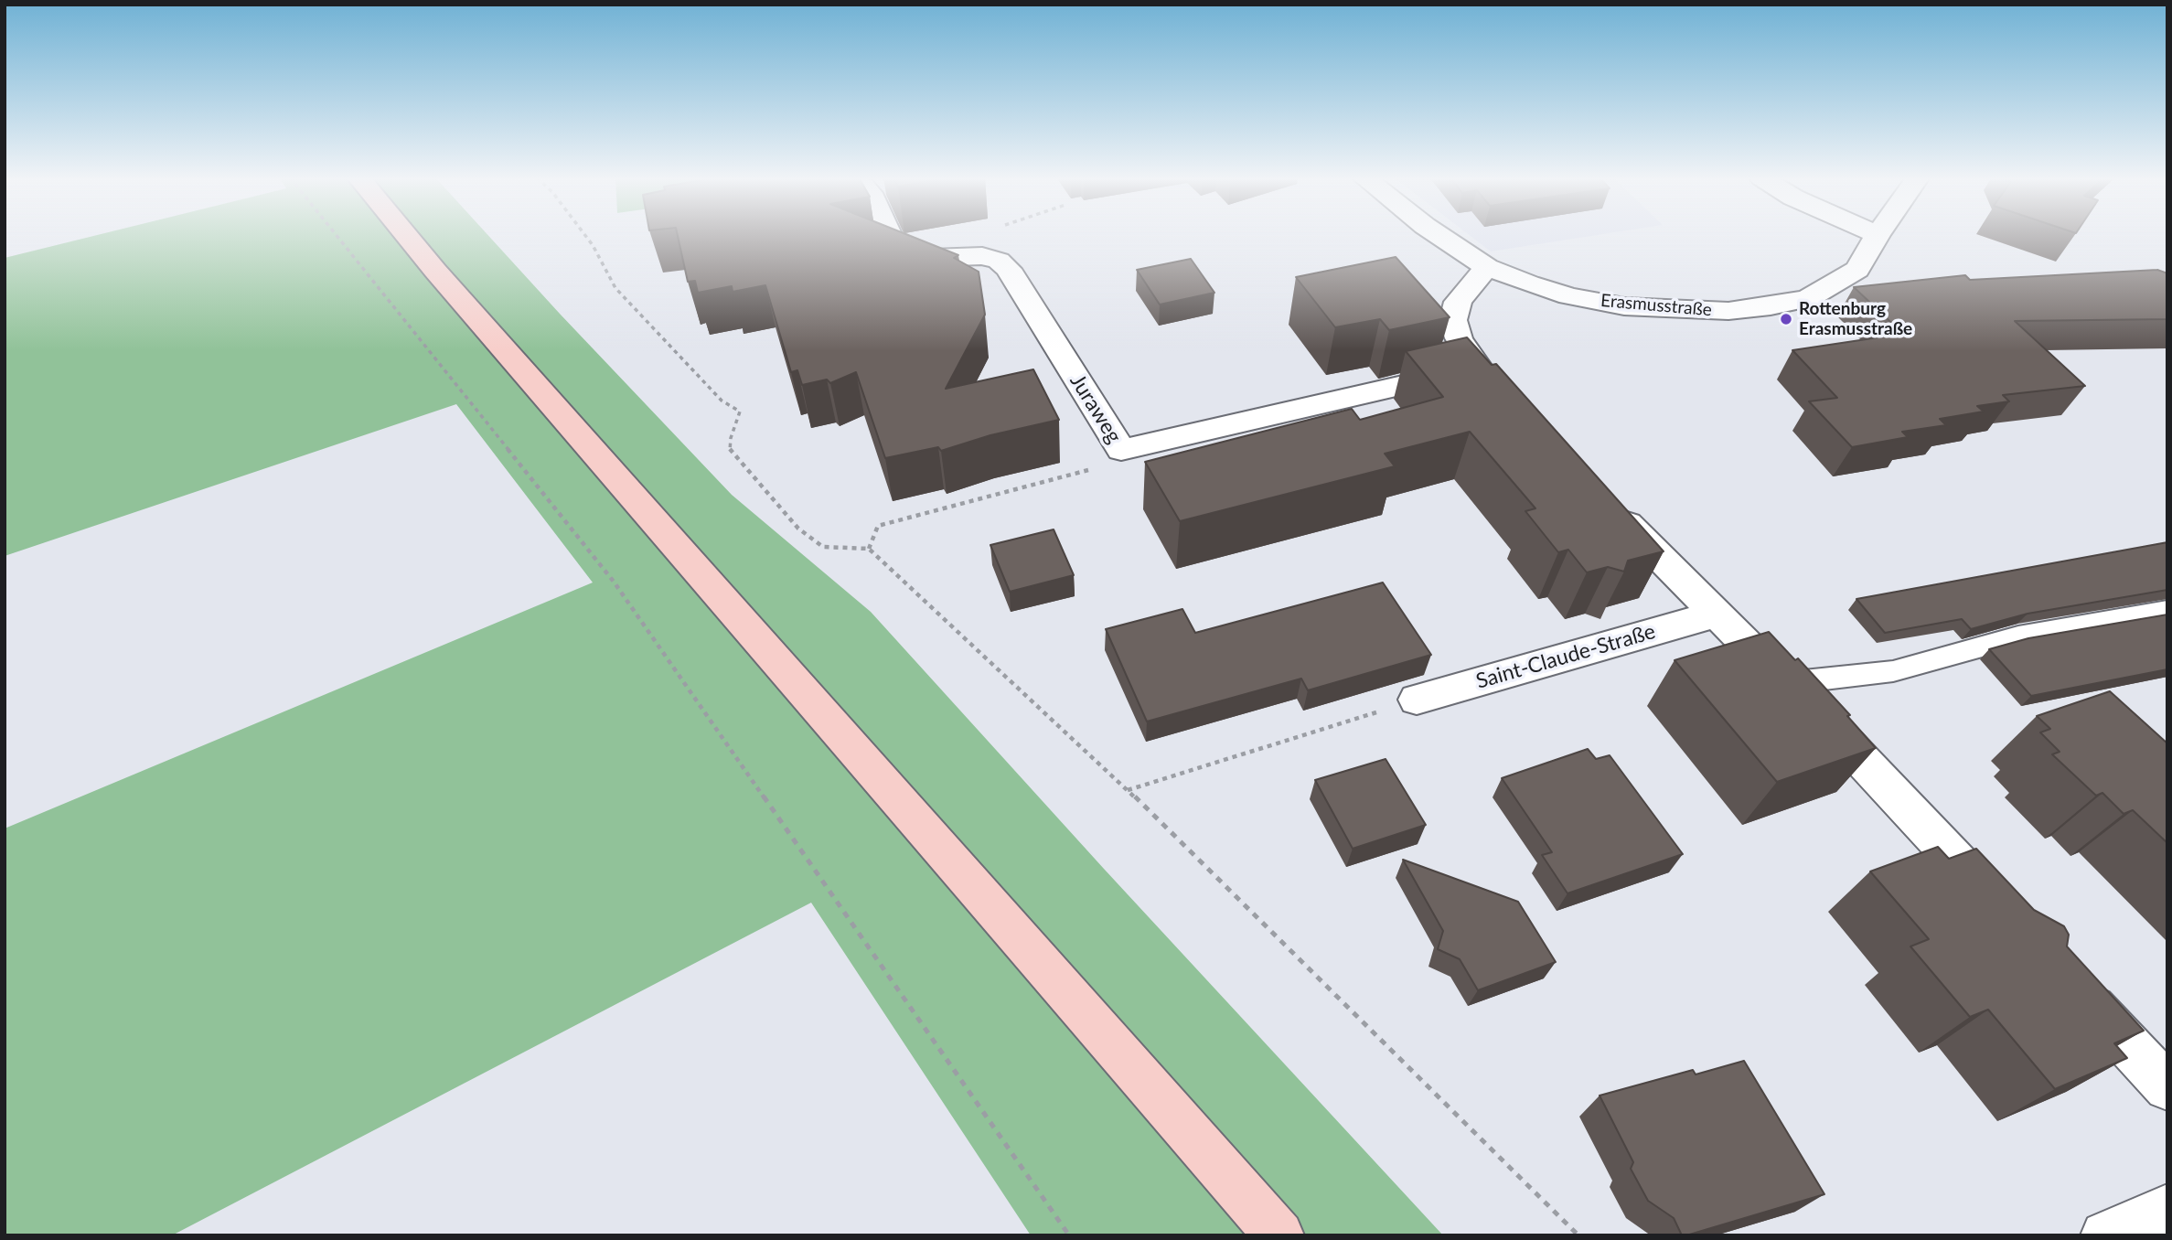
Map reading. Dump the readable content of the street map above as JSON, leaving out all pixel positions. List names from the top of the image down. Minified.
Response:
{"streets":{"street":["Erasmusstraße","Juraweg","Saint-Claude-Straße"]},"places":["Rottenburg Erasmusstraße"]}
